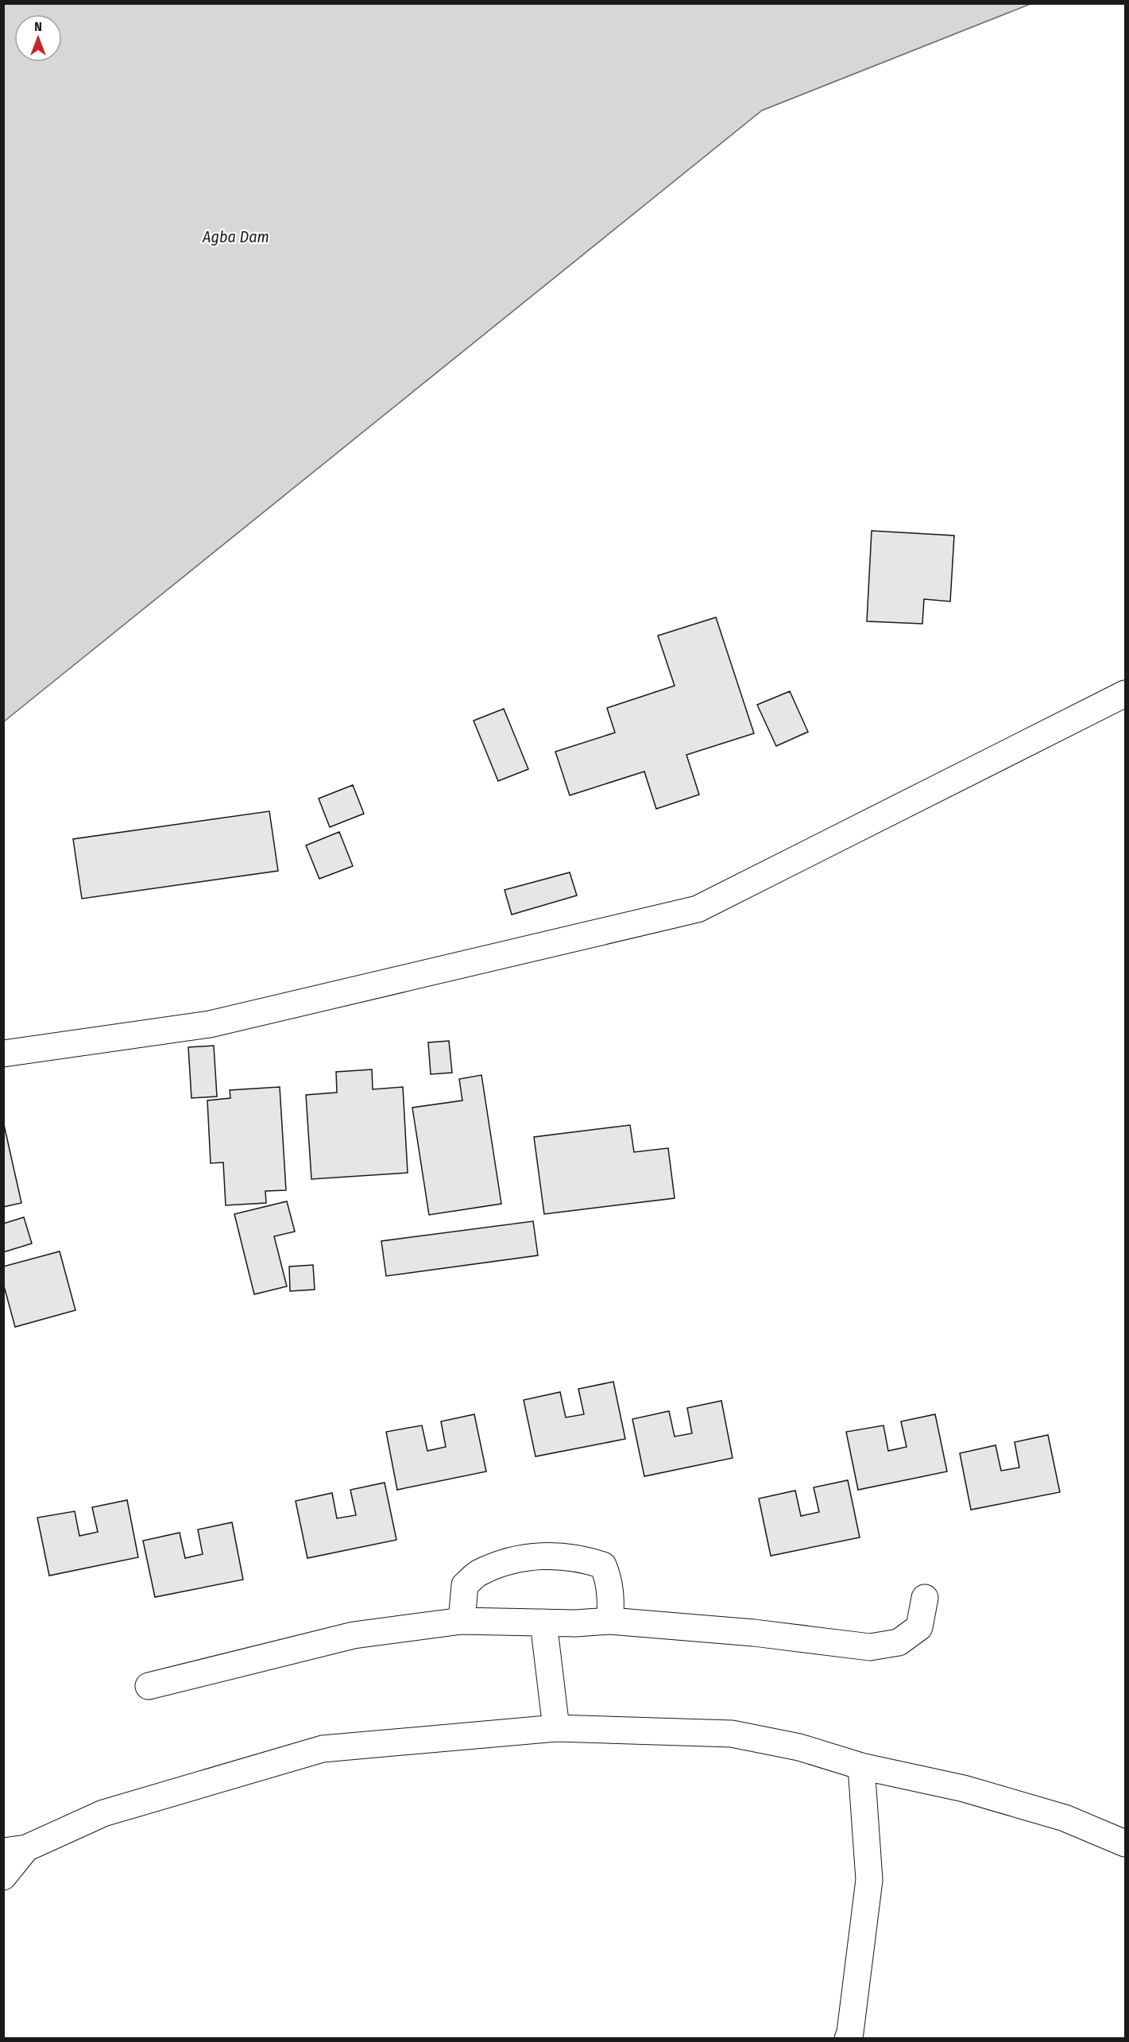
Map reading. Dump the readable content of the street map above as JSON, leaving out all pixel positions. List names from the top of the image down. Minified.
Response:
{"water":["Agba Dam"],"north":"top"}
